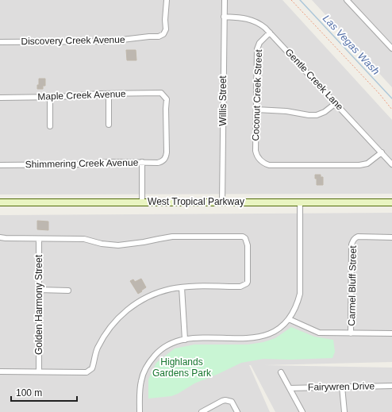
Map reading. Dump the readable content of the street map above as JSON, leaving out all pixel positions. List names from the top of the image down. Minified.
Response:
{"streets":{"main road":["West Tropical Parkway"],"street":["Discovery Creek Avenue","Gentle Creek Lane","Maple Creek Avenue","Coconut Creek Street","Willis Street","Shimmering Creek Avenue","Carmel Bluff Street","Golden Harmony Street","Fairywren Drive"]},"crossings":[["Gentle Creek Lane","Coconut Creek Street"],["Gentle Creek Lane","Willis Street"],["Maple Creek Avenue","Shimmering Creek Avenue"],["Willis Street","West Tropical Parkway"]],"water":["Las Vegas Wash"],"parks":["Highlands Gardens Park"],"scale_bar":"100 m"}
